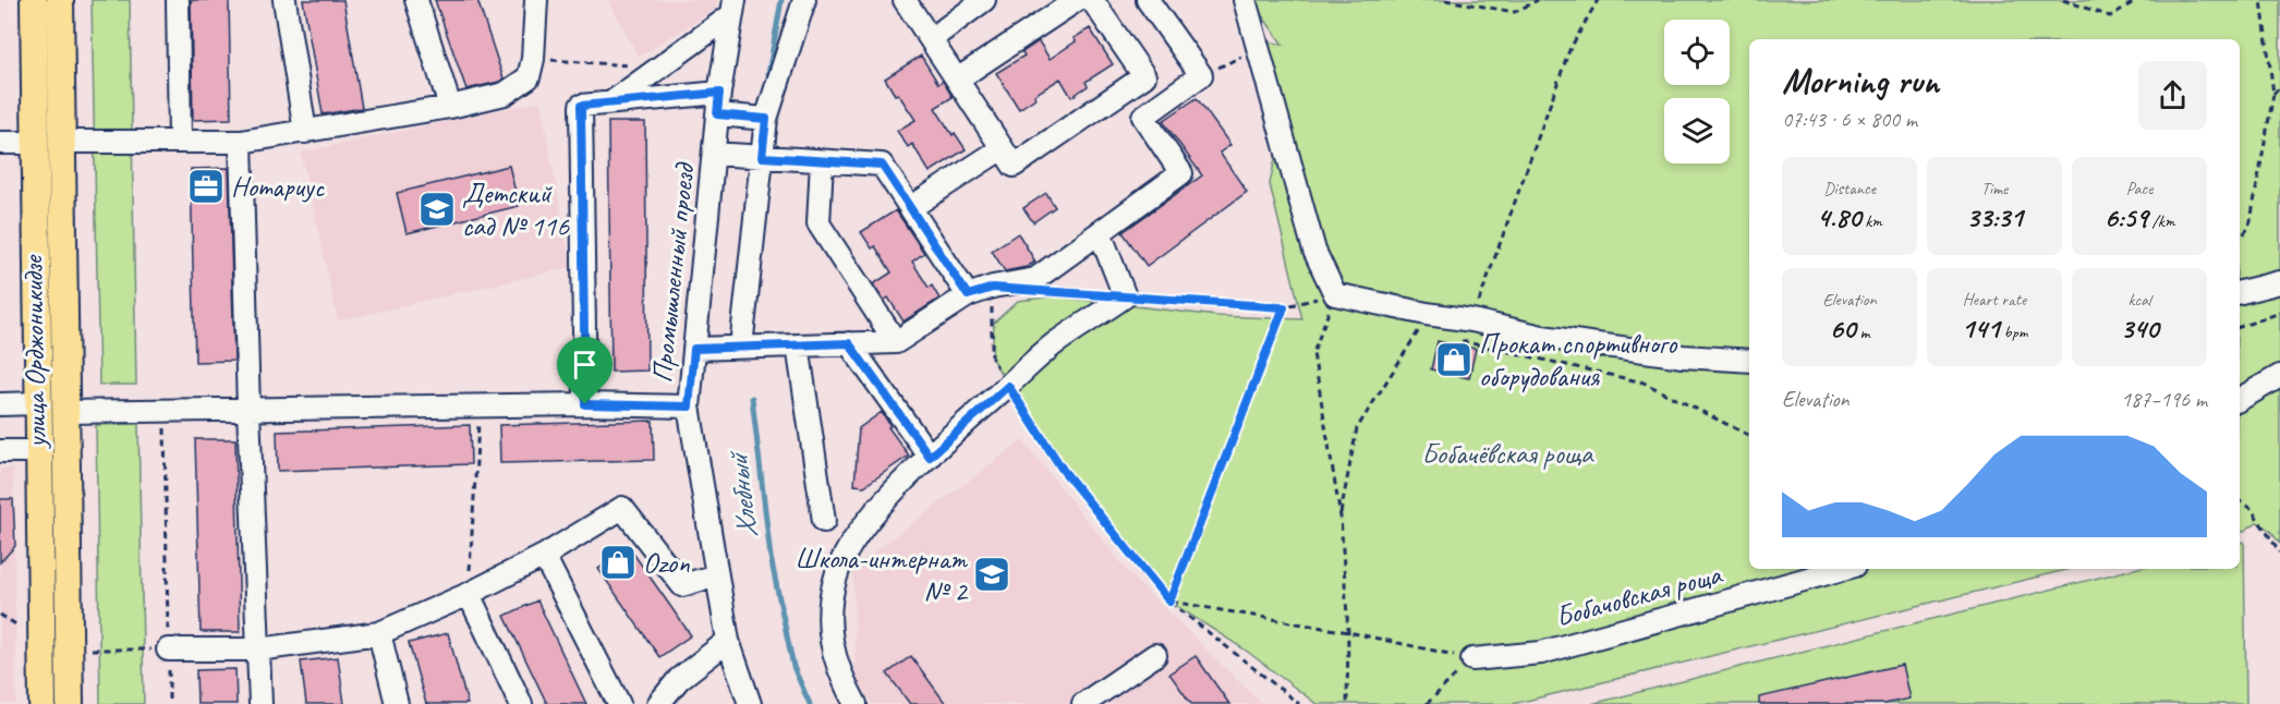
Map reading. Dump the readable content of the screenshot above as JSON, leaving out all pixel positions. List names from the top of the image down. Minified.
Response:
{"streets":{"main road":["улица Орджоникидзе"],"street":["Промышленный проезд","Бобачовская роща"]},"water":["Хлебный"],"parks":["Бобачёвская роща"],"places":{"office":["Нотариус"],"school or university":["Детский сад № 116","Школа-интернат № 2"],"shop":["Прокат спортивного оборудования","Ozon"]},"page":{"heading":["Morning run","07:43 · 6 × 800 m"],"stats":[["Distance","4.80 km"],["Time","33:31"],["Pace","6:59 /km"],["Elevation","60 m"],["Heart rate","141 bpm"],["kcal","340"]],"chart":["Elevation","187–196 m"]}}
